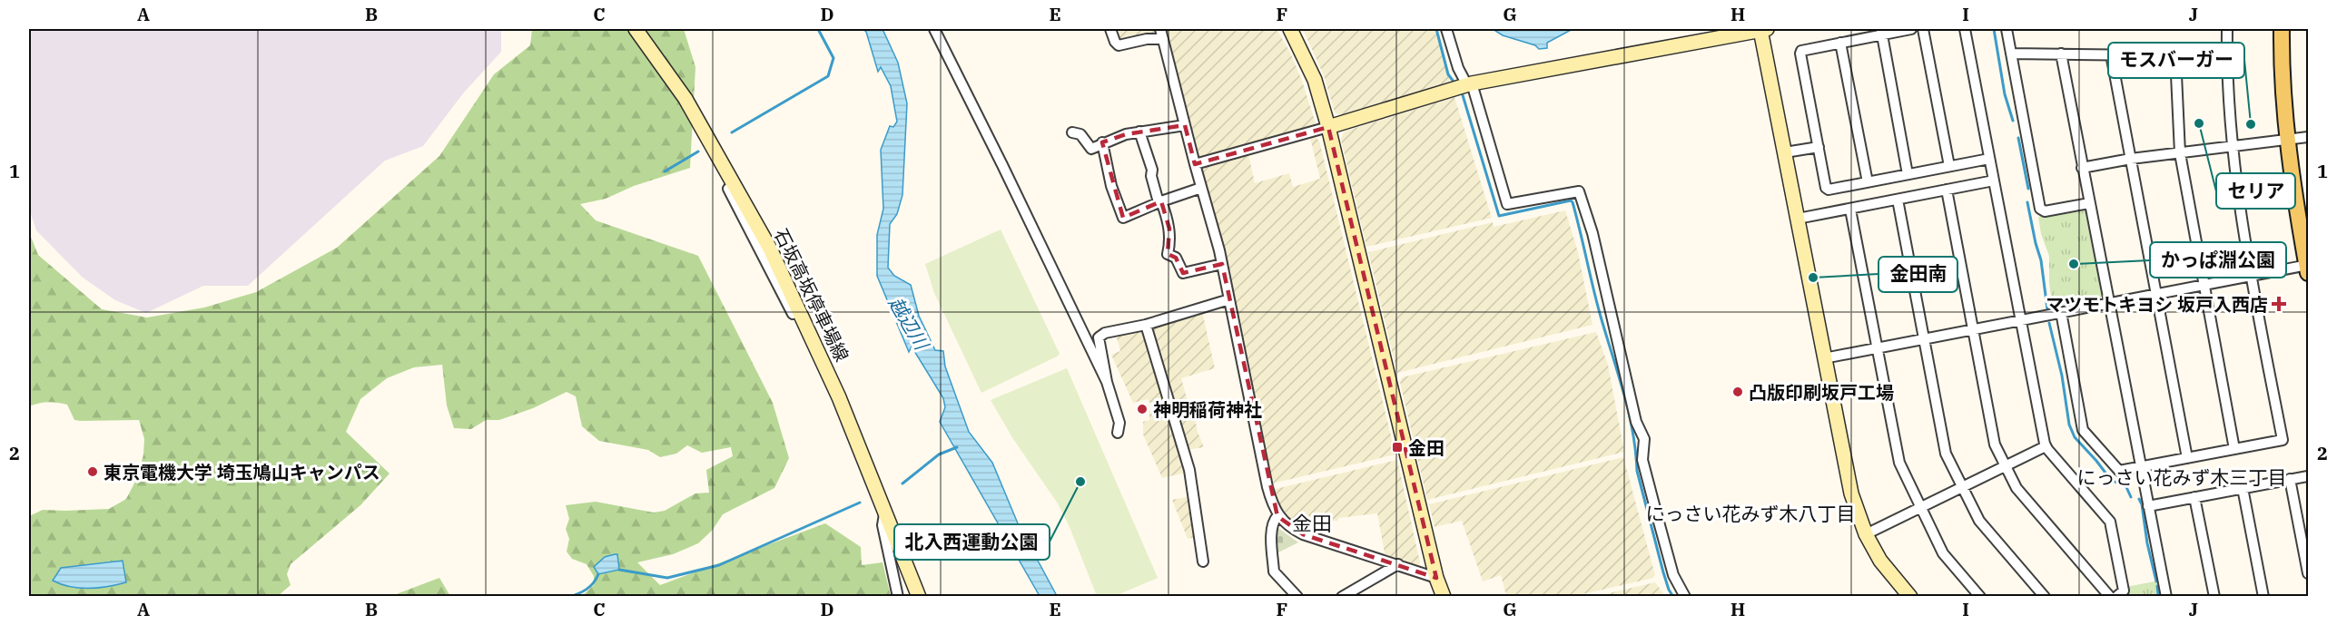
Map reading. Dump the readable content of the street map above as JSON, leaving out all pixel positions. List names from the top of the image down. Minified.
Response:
{"streets":{"street":["石坂高坂停車場線"]},"districts":["にっさい花みず木三丁目","にっさい花みず木八丁目","金田"],"water":["越辺川"],"places":{"other":["セリア","モスバーガー","かっぱ淵公園","金田南","凸版印刷坂戸工場","神明稲荷神社","東京電機大学 埼玉鳩山キャンパス","北入西運動公園"],"health":["マツモトキヨシ 坂戸入西店"],"transit":["金田"]},"grid":{"columns":["A","B","C","D","E","F","G","H","I","J"],"rows":["1","2"]}}
